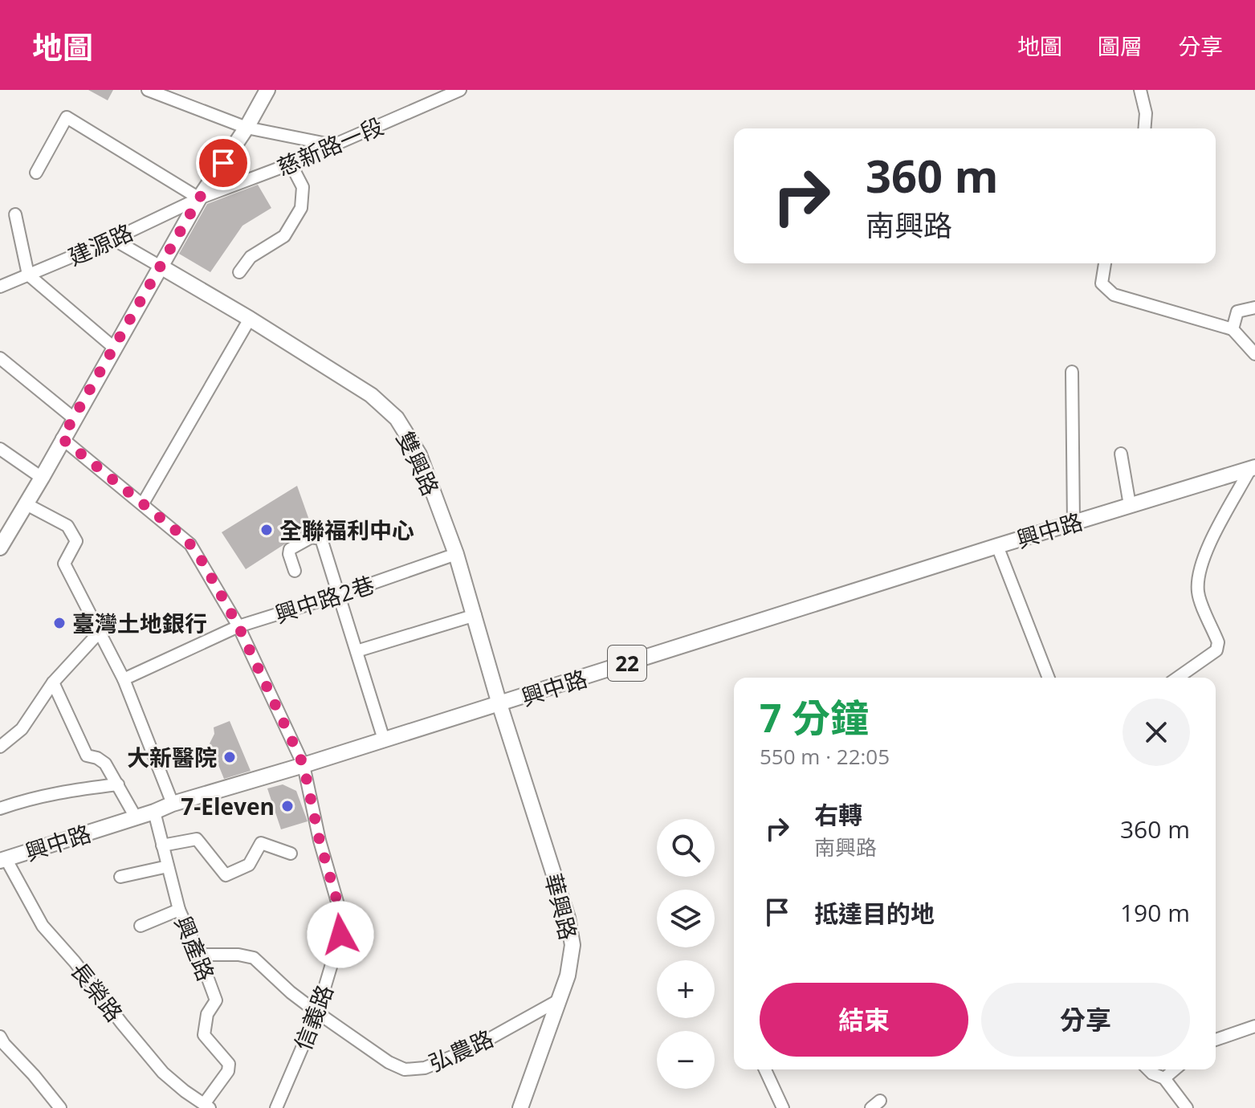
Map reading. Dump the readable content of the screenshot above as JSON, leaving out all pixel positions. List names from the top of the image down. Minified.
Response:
{"streets":{"main road":["雙興路","興中路","22","華興路"],"street":["慈新路一段","建源路","興中路2巷","興產路","長榮路","信義路","弘農路"]},"crossings":[["慈新路一段","建源路"],["雙興路","興中路"],["雙興路","興中路2巷"],["雙興路","華興路"],["興中路","華興路"],["興中路","興產路"],["興中路","長榮路"],["興中路","信義路"],["興中路2巷","信義路"],["華興路","弘農路"],["興產路","長榮路"],["興產路","弘農路"],["信義路","弘農路"]],"places":["全聯福利中心","臺灣土地銀行","大新醫院","7-Eleven"],"page":{"header":"地圖","nav":["地圖","圖層","分享"],"turn":["360 m","南興路"],"heading":["7 分鐘","550 m · 22:05"],"list":[{"name":"右轉","note":"南興路","value":"360 m"},{"name":"抵達目的地","value":"190 m"}],"map_buttons":["+","−"],"buttons":["結束","分享"]}}
